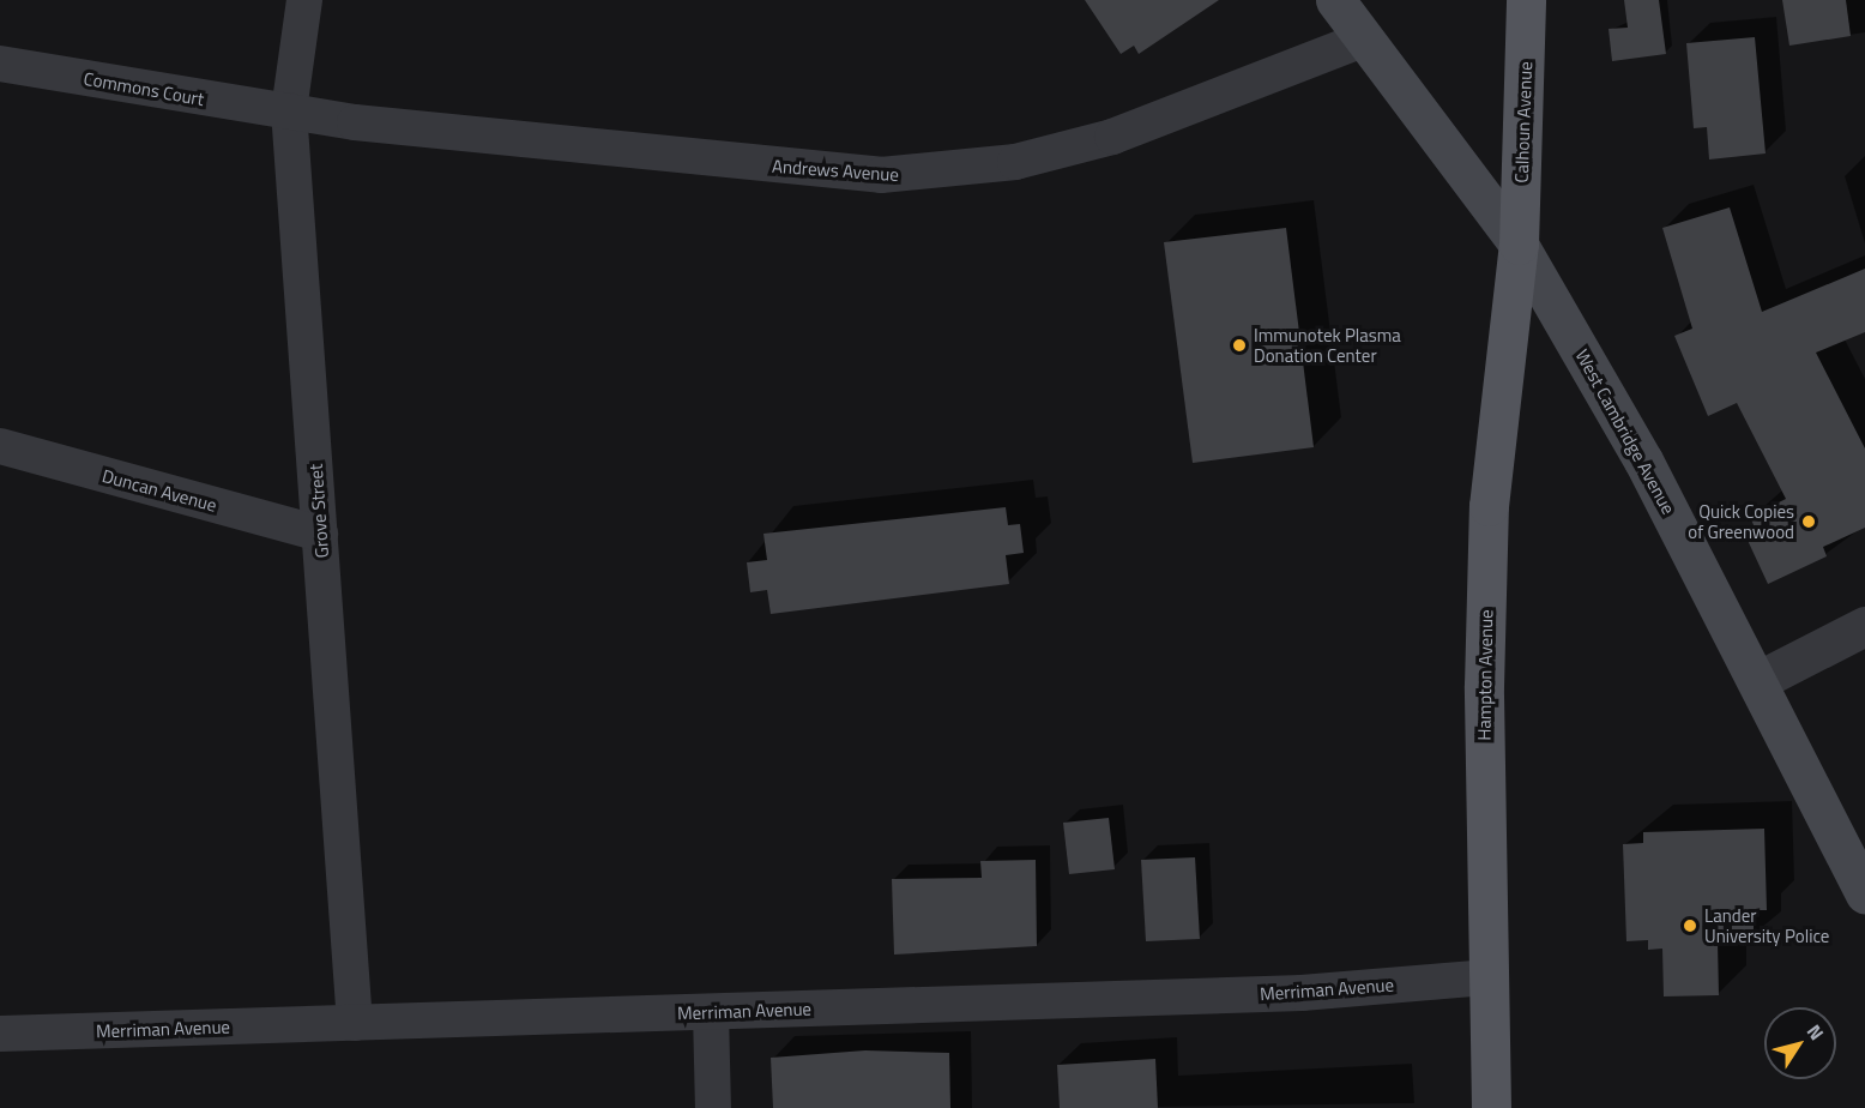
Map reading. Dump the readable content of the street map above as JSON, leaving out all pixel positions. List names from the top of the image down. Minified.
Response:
{"streets":{"main road":["Calhoun Avenue","West Cambridge Avenue","Hampton Avenue"],"street":["Commons Court","Andrews Avenue","Duncan Avenue","Grove Street","Merriman Avenue"]},"crossings":[["Commons Court","Andrews Avenue"],["Commons Court","Grove Street"],["Calhoun Avenue","West Cambridge Avenue"],["Calhoun Avenue","Hampton Avenue"],["Andrews Avenue","West Cambridge Avenue"],["Andrews Avenue","Grove Street"],["West Cambridge Avenue","Hampton Avenue"],["Duncan Avenue","Grove Street"],["Grove Street","Merriman Avenue"],["Hampton Avenue","Merriman Avenue"]],"places":["Immunotek Plasma Donation Center","Quick Copies of Greenwood","Lander University Police"],"north":"top right"}
